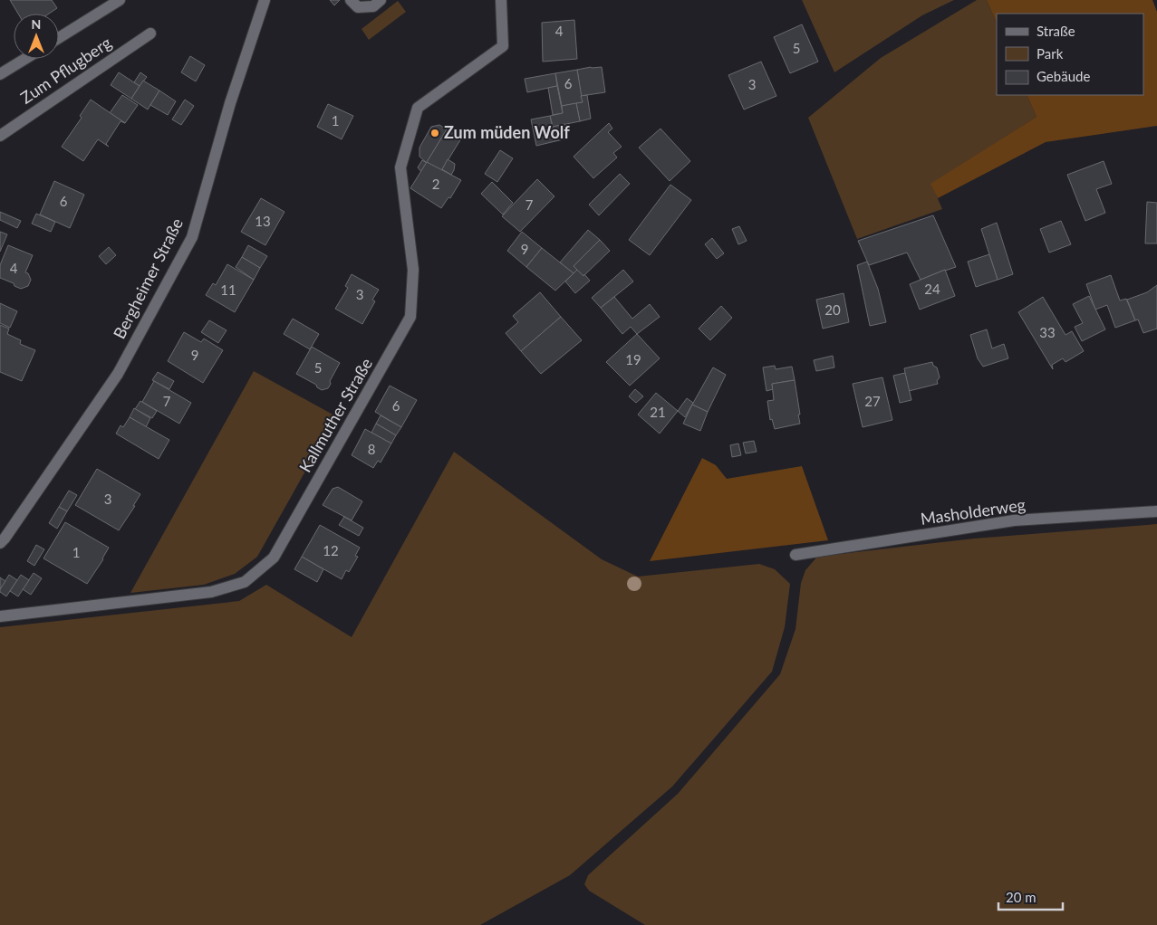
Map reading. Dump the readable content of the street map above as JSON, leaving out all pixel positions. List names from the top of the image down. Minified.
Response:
{"streets":{"street":["Zum Pflugberg","Bergheimer Straße","Kallmuther Straße","Masholderweg"]},"places":["Zum müden Wolf"],"house_numbers":["4","5","6","3","1","2","6","7","13","9","4","24","11","3","20","33","9","19","5","7","27","6","21","8","3","12","1"],"legend":["Straße","Park","Gebäude"],"scale_bar":"20 m","north":"top"}
